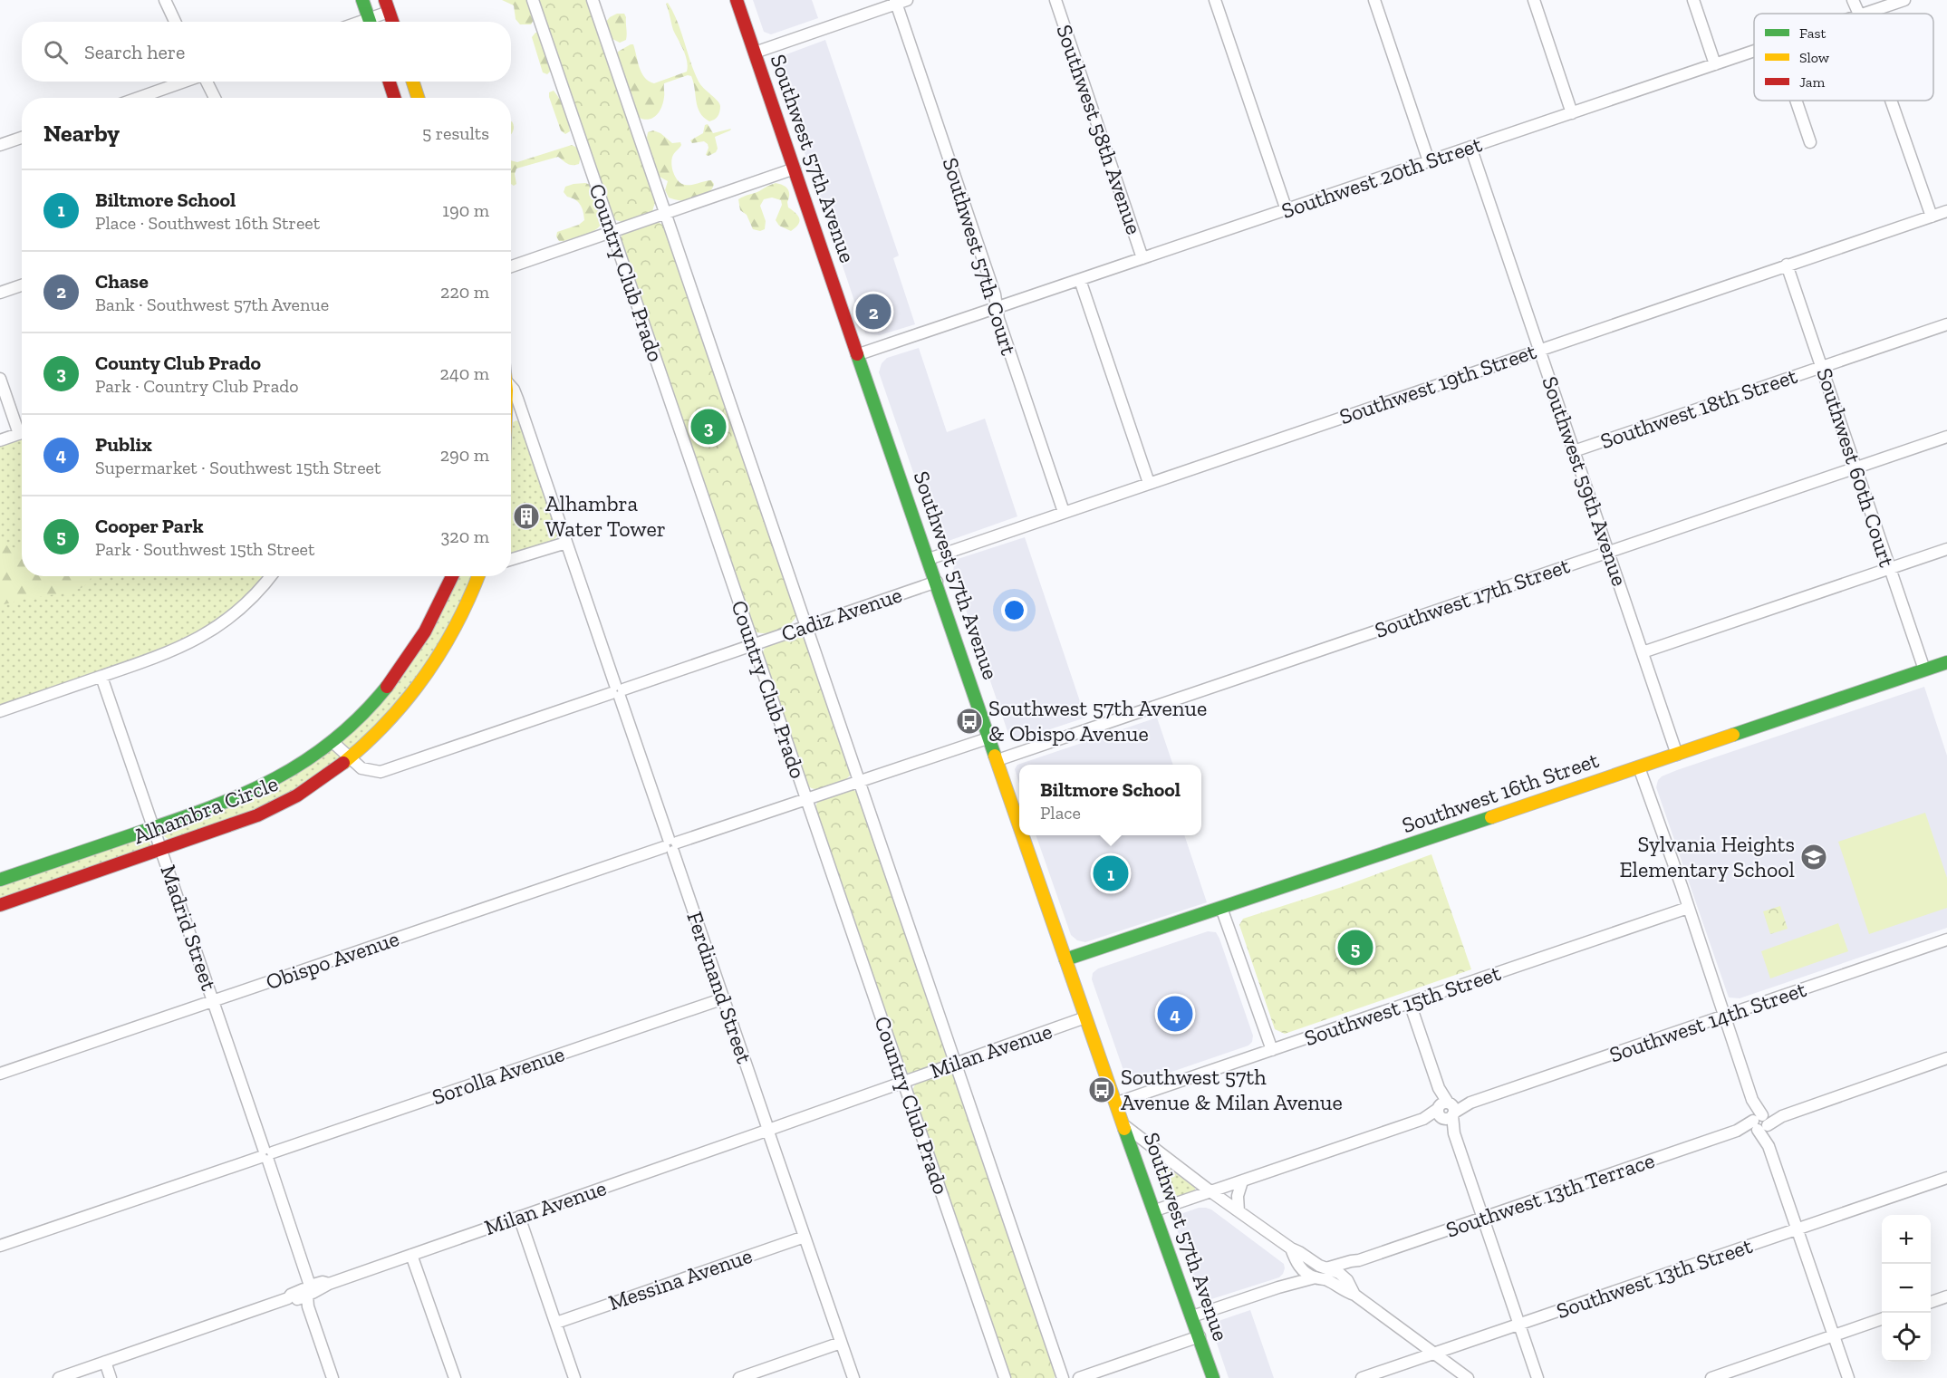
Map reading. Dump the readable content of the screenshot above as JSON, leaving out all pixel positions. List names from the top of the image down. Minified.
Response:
{"streets":{"street":["Southwest 58th Avenue","Southwest 57th Avenue","Southwest 20th Street","Southwest 57th Court","Country Club Prado","Southwest 19th Street","Southwest 18th Street","Southwest 60th Court","Southwest 59th Avenue","Southwest 17th Street","Cadiz Avenue","Southwest 16th Street","Alhambra Circle","Madrid Street","Obispo Avenue","Ferdinand Street","Southwest 15th Street","Southwest 14th Street","Milan Avenue","Sorolla Avenue","Southwest 13th Terrace","Southwest 13th Street","Messina Avenue"]},"crossings":[["Southwest 58th Avenue","Southwest 20th Street"],["Southwest 57th Avenue","Southwest 20th Street"],["Southwest 57th Avenue","Southwest 19th Street"],["Southwest 57th Avenue","Southwest 17th Street"],["Southwest 57th Avenue","Cadiz Avenue"],["Southwest 57th Avenue","Southwest 16th Street"],["Southwest 57th Avenue","Obispo Avenue"],["Southwest 57th Avenue","Southwest 15th Street"],["Southwest 57th Avenue","Southwest 14th Street"],["Southwest 57th Avenue","Milan Avenue"],["Southwest 20th Street","Southwest 57th Court"],["Southwest 20th Street","Southwest 59th Avenue"],["Southwest 57th Court","Southwest 19th Street"],["Country Club Prado","Cadiz Avenue"],["Country Club Prado","Obispo Avenue"],["Country Club Prado","Milan Avenue"],["Southwest 19th Street","Southwest 60th Court"],["Southwest 19th Street","Southwest 59th Avenue"],["Southwest 18th Street","Southwest 60th Court"],["Southwest 18th Street","Southwest 59th Avenue"],["Southwest 60th Court","Southwest 17th Street"],["Southwest 60th Court","Southwest 16th Street"],["Southwest 59th Avenue","Southwest 17th Street"],["Southwest 59th Avenue","Southwest 16th Street"],["Cadiz Avenue","Alhambra Circle"],["Cadiz Avenue","Ferdinand Street"],["Alhambra Circle","Madrid Street"],["Madrid Street","Obispo Avenue"],["Madrid Street","Milan Avenue"],["Madrid Street","Sorolla Avenue"],["Obispo Avenue","Ferdinand Street"],["Ferdinand Street","Milan Avenue"],["Ferdinand Street","Sorolla Avenue"],["Ferdinand Street","Messina Avenue"]],"places":{"building":["Alhambra Water Tower"],"bus stop":["Southwest 57th Avenue & Obispo Avenue","Southwest 57th Avenue & Milan Avenue"],"school or university":["Sylvania Heights Elementary School"]},"legend":["Fast","Slow","Jam"],"page":{"search":"Search here","heading":["Nearby","5 results"],"list":[{"mark":"1","name":"Biltmore School","note":"Place · Southwest 16th Street","value":"190 m"},{"mark":"2","name":"Chase","note":"Bank · Southwest 57th Avenue","value":"220 m"},{"mark":"3","name":"County Club Prado","note":"Park · Country Club Prado","value":"240 m"},{"mark":"4","name":"Publix","note":"Supermarket · Southwest 15th Street","value":"290 m"},{"mark":"5","name":"Cooper Park","note":"Park · Southwest 15th Street","value":"320 m"}],"pins":["2","3","1","5","4"],"popup":["Biltmore School","Place"],"map_buttons":["+","−"]}}
